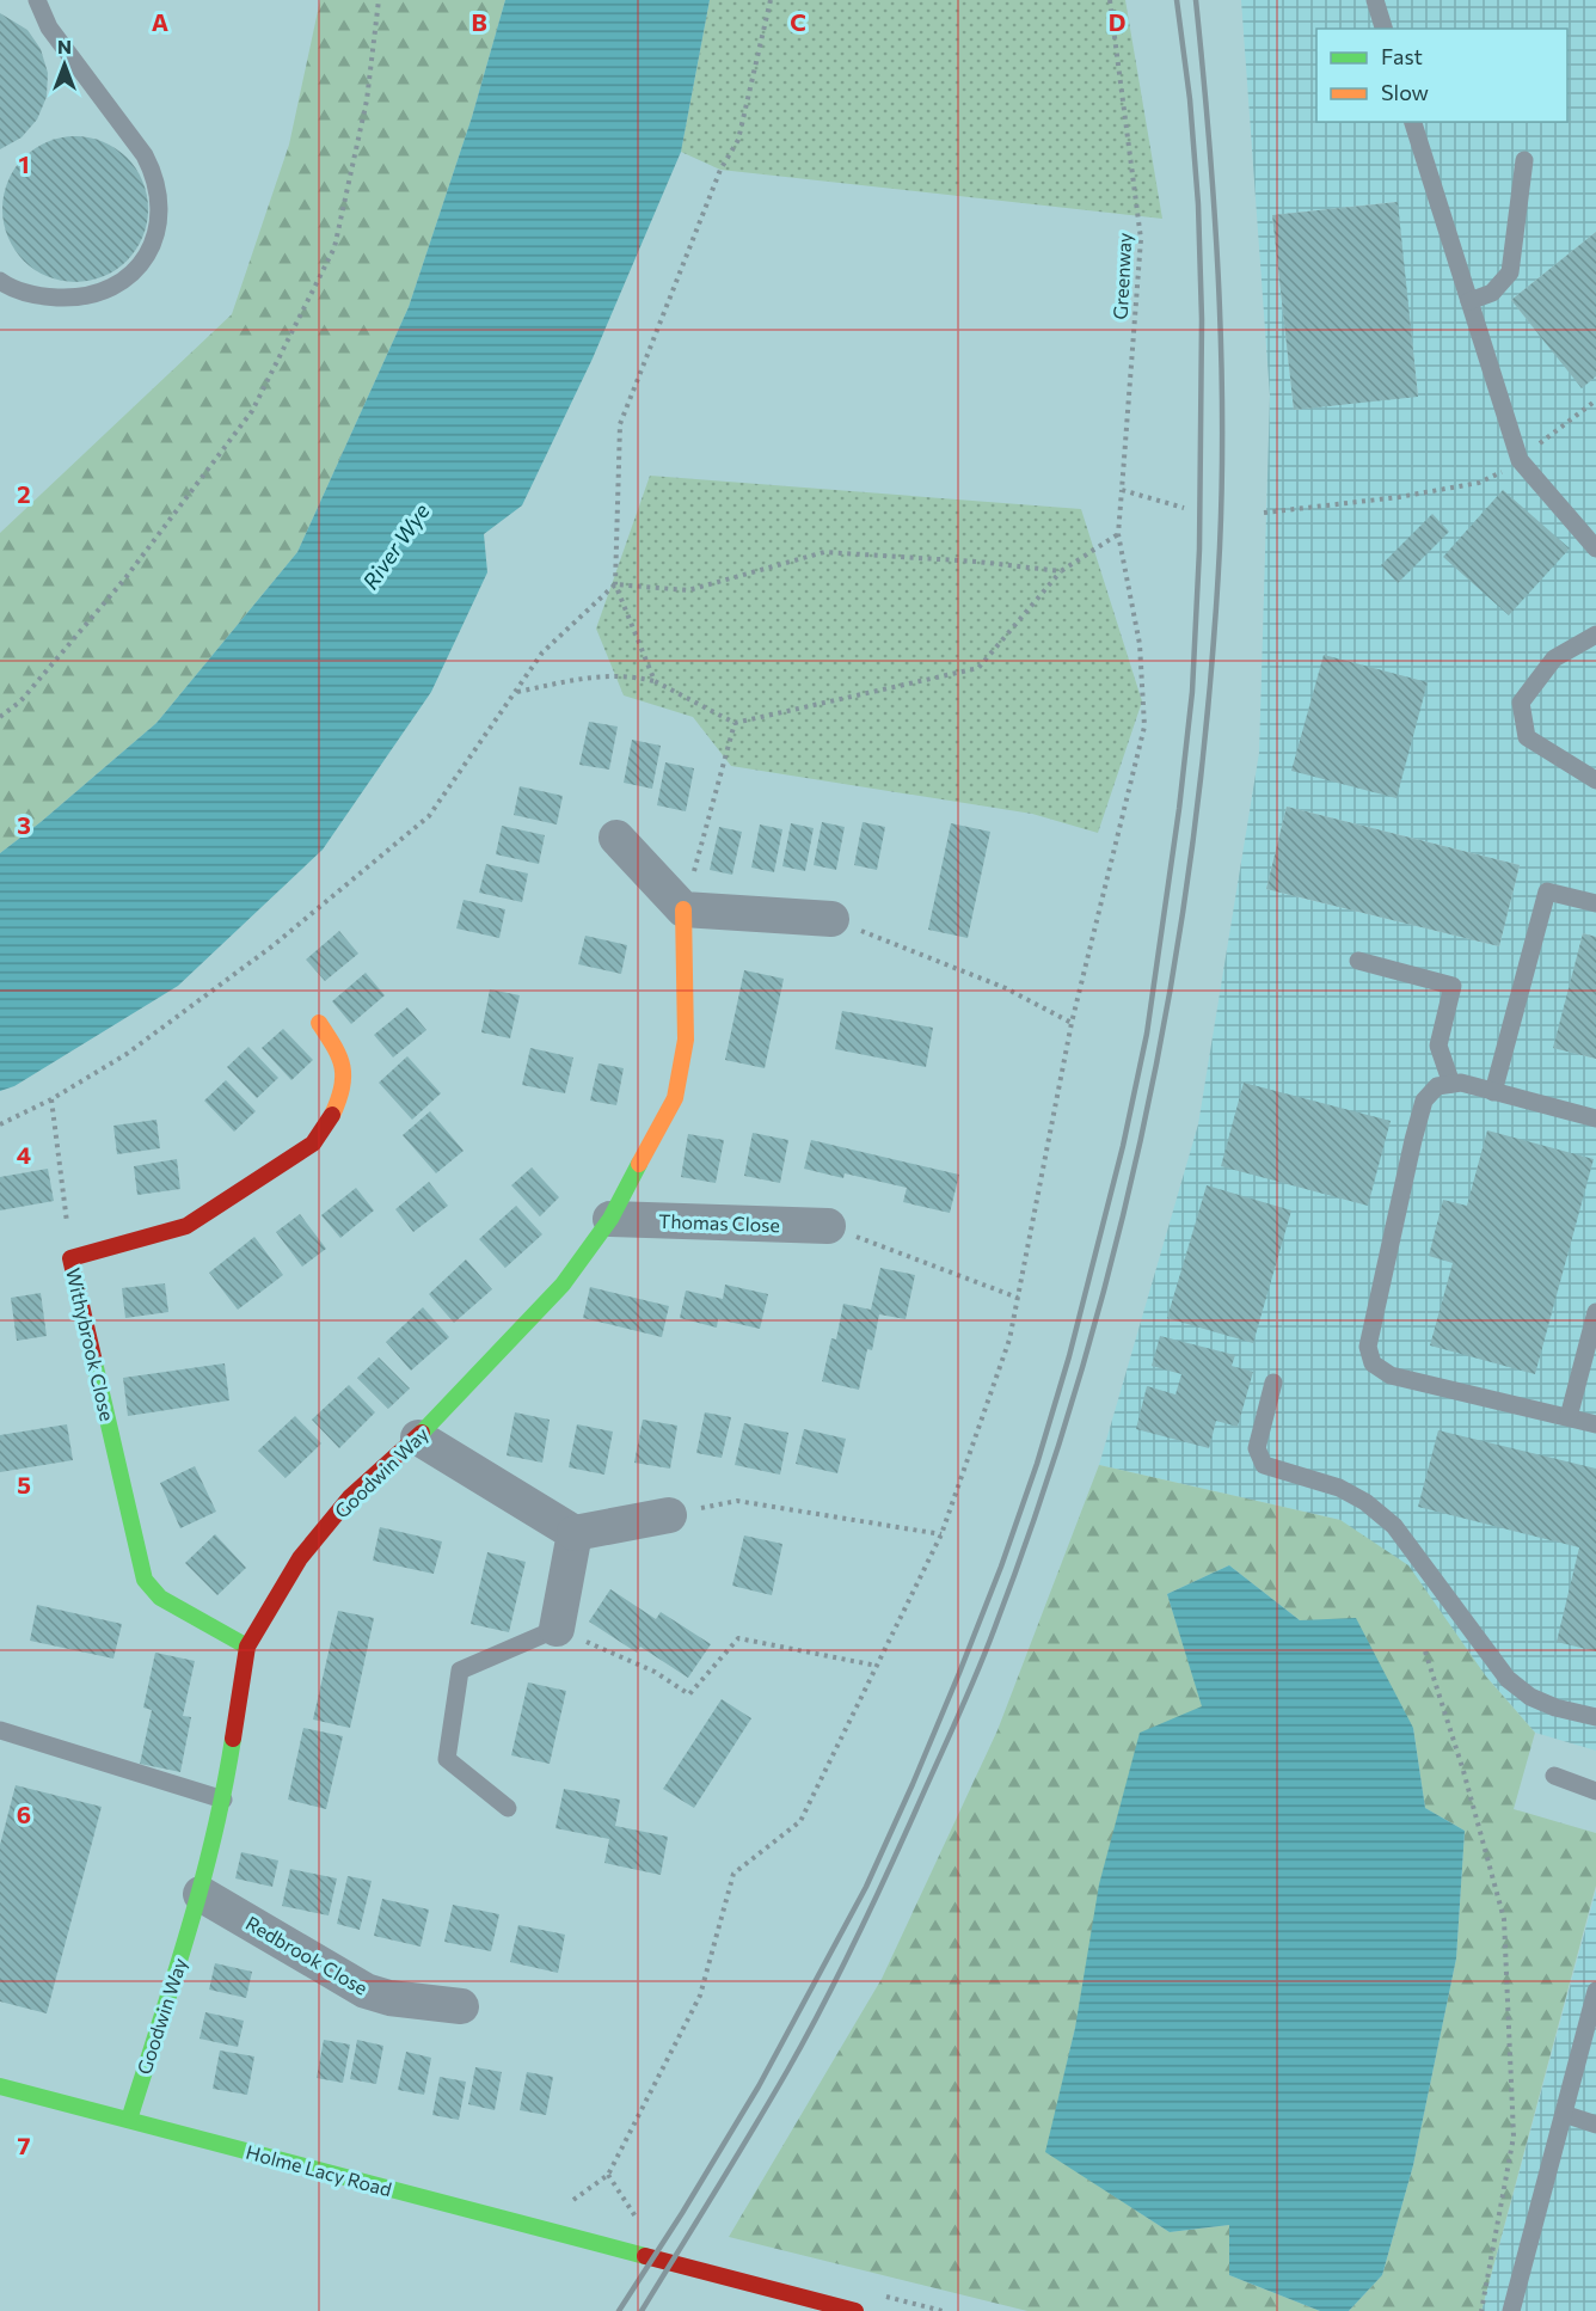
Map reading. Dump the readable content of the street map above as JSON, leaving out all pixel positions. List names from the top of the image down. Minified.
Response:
{"streets":{"street":["Thomas Close","Withybrook Close","Goodwin Way","Redbrook Close","Holme Lacy Road"],"path":["Greenway"]},"crossings":[["Thomas Close","Goodwin Way"],["Withybrook Close","Goodwin Way"],["Goodwin Way","Redbrook Close"],["Goodwin Way","Holme Lacy Road"]],"water":["River Wye"],"legend":["Fast","Slow"],"north":"top","grid":{"columns":["A","B","C","D"],"rows":["1","2","3","4","5","6","7"]}}
